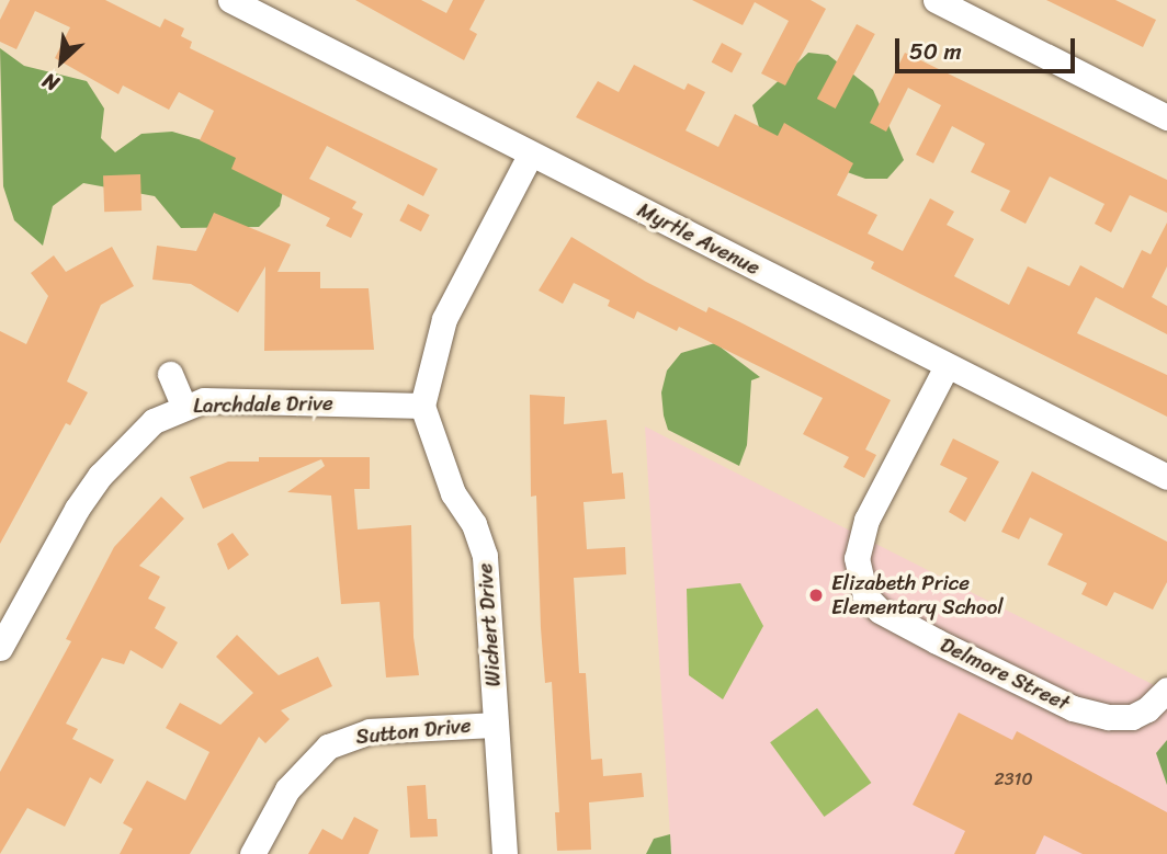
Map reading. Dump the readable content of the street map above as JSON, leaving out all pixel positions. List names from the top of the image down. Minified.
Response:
{"streets":{"street":["Myrtle Avenue","Larchdale Drive","Wichert Drive","Delmore Street","Sutton Drive"]},"crossings":[["Myrtle Avenue","Delmore Street"],["Larchdale Drive","Wichert Drive"],["Wichert Drive","Sutton Drive"]],"places":["Elizabeth Price Elementary School"],"house_numbers":["2310"],"scale_bar":"50 m","north":"bottom left"}
